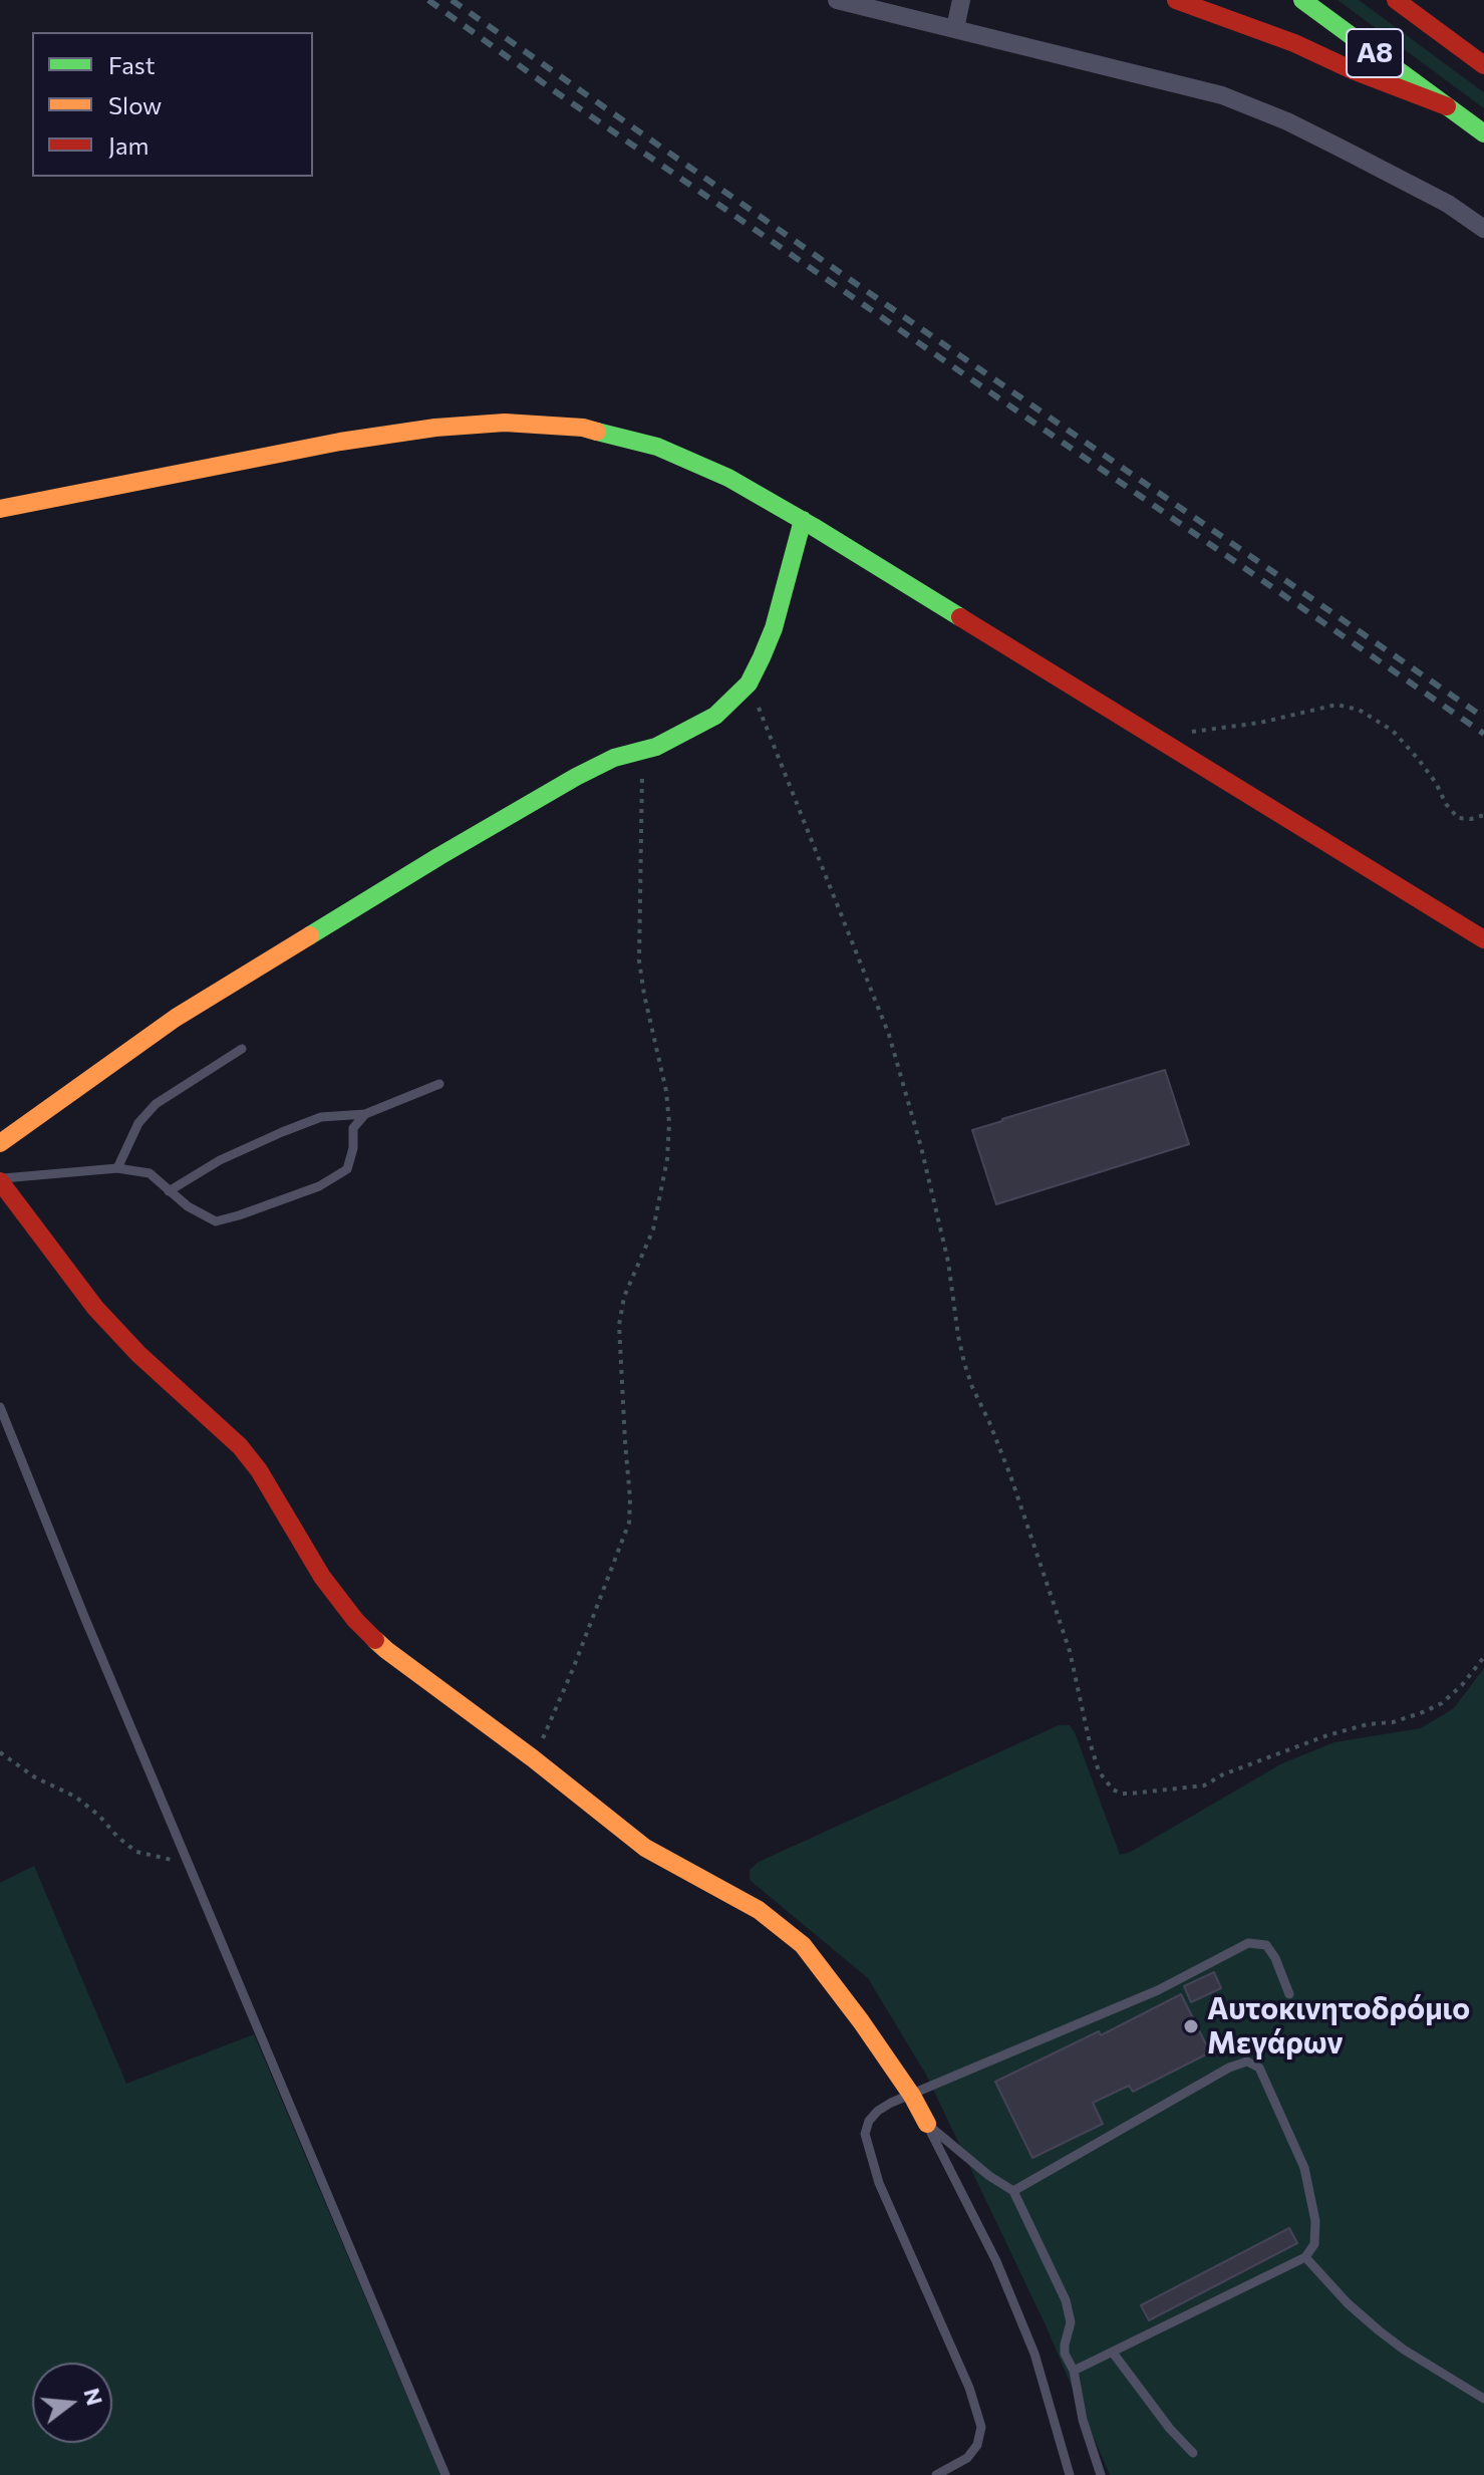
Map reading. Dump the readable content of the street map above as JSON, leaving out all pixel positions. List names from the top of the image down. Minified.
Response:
{"streets":{"main road":["Α8"]},"places":["Αυτοκινητοδρόμιο Μεγάρων"],"legend":["Fast","Slow","Jam"],"north":"right"}
